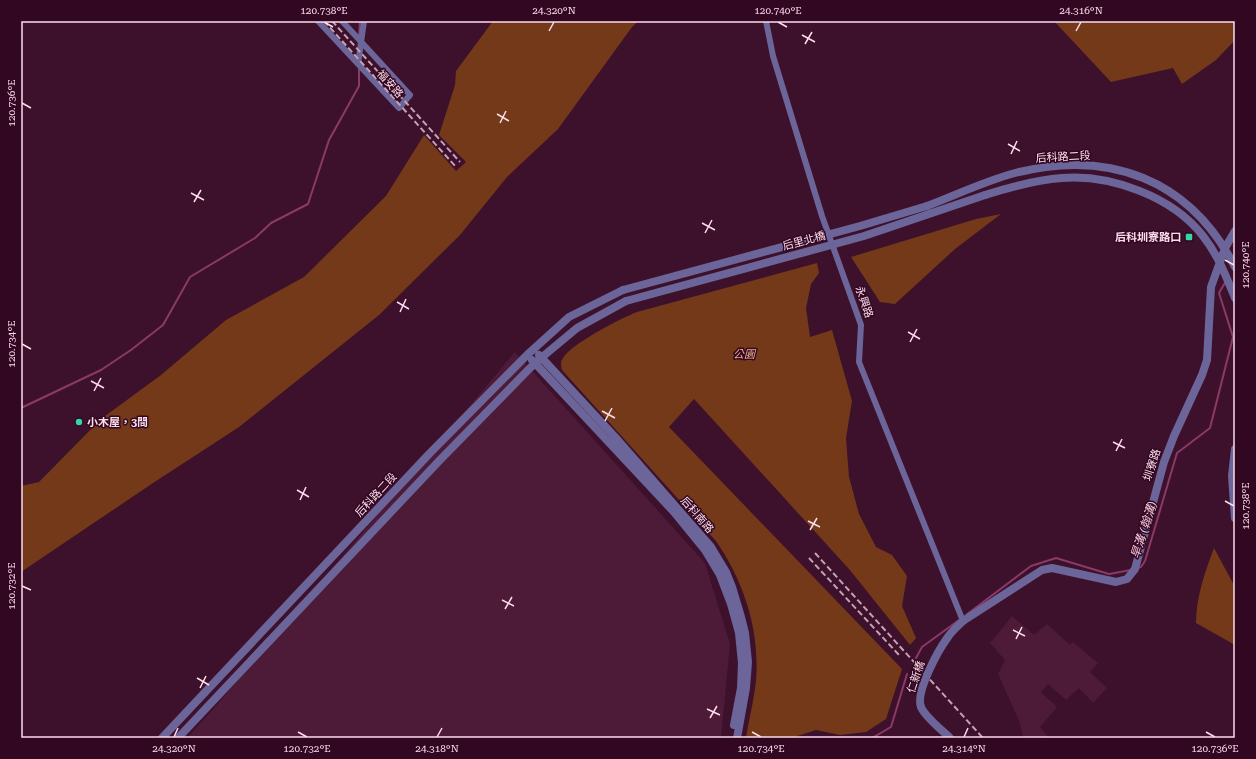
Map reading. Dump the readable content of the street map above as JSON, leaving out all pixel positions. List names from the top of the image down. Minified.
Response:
{"streets":{"street":["福安路","后科路二段","后里北橋","永興路","圳寮路","后科南路","仁新橋"]},"crossings":[["后科路二段","后里北橋"],["后科路二段","圳寮路"],["后科路二段","后科南路"],["永興路","圳寮路"],["永興路","仁新橋"],["圳寮路","仁新橋"]],"water":["旱溝 (翰溝)"],"parks":["公園"],"places":{"transit":["后科圳寮路口"],"other":["小木屋，3間"]},"coordinates":["120.738°E","24.320°N","120.740°E","24.316°N","120.736°E","120.734°E","120.732°E","24.318°N","24.314°N"]}
